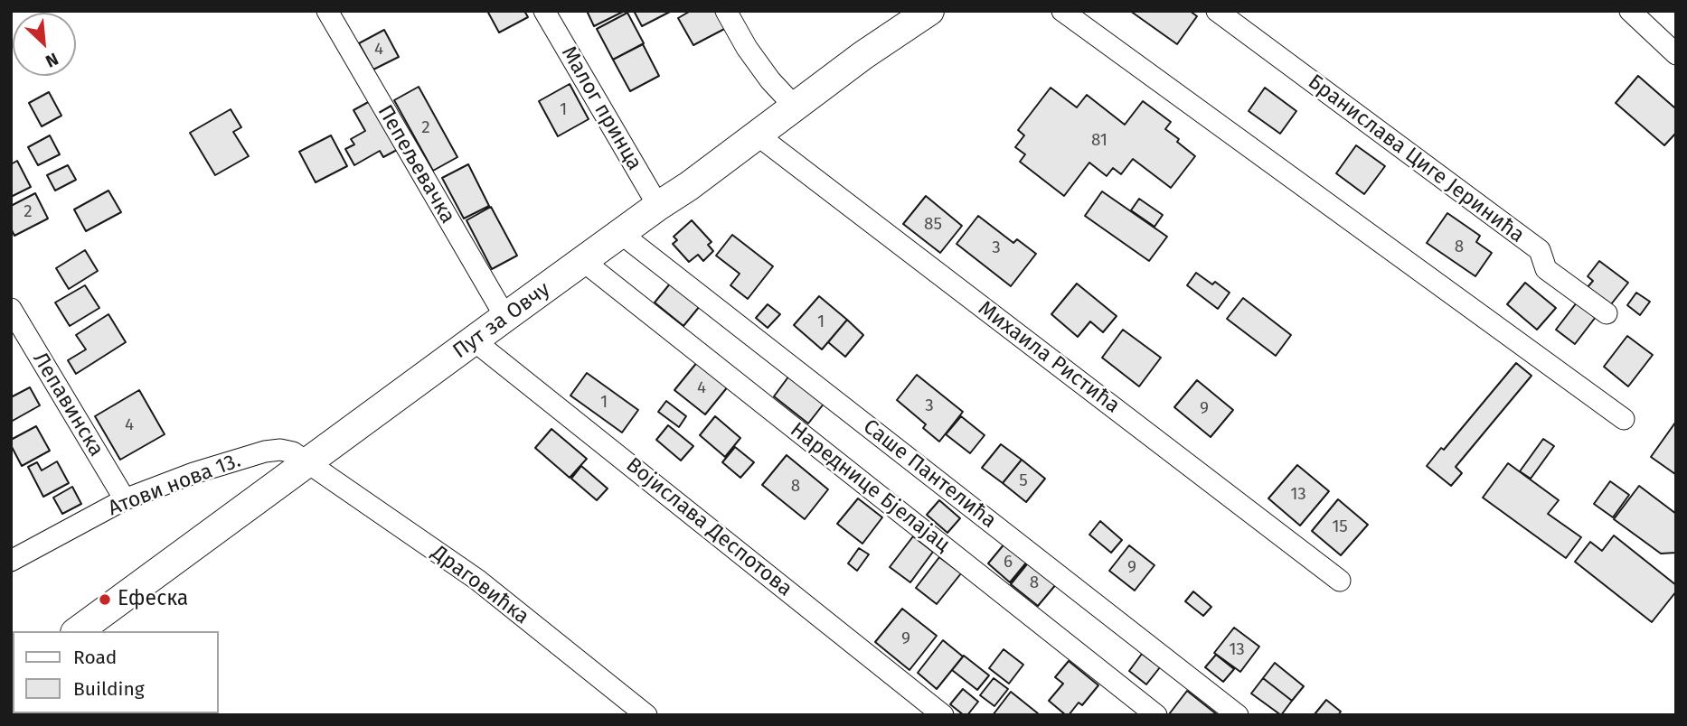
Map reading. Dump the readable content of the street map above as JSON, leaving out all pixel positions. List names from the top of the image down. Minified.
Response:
{"streets":{"street":["Малог принца","Бранислава Циге Јеринића","Пепељевачка","Пут за Овчу","Михаила Ристића","Лепавинска","Саше Пантелића","Атови нова 13.","Нареднице Бјелајац","Војислава Деспотова","Драговићка"]},"crossings":[["Малог принца","Пут за Овчу"],["Пепељевачка","Пут за Овчу"],["Пут за Овчу","Михаила Ристића"],["Пут за Овчу","Саше Пантелића"],["Пут за Овчу","Атови нова 13."],["Пут за Овчу","Нареднице Бјелајац"],["Пут за Овчу","Војислава Деспотова"],["Пут за Овчу","Драговићка"],["Лепавинска","Атови нова 13."],["Атови нова 13.","Драговићка"]],"places":["Ефеска"],"house_numbers":["4","1","2","81","2","85","8","3","1","4","1","3","9","4","5","8","13","15","6","9","8","9","13"],"legend":["Road","Building"],"north":"bottom right"}
